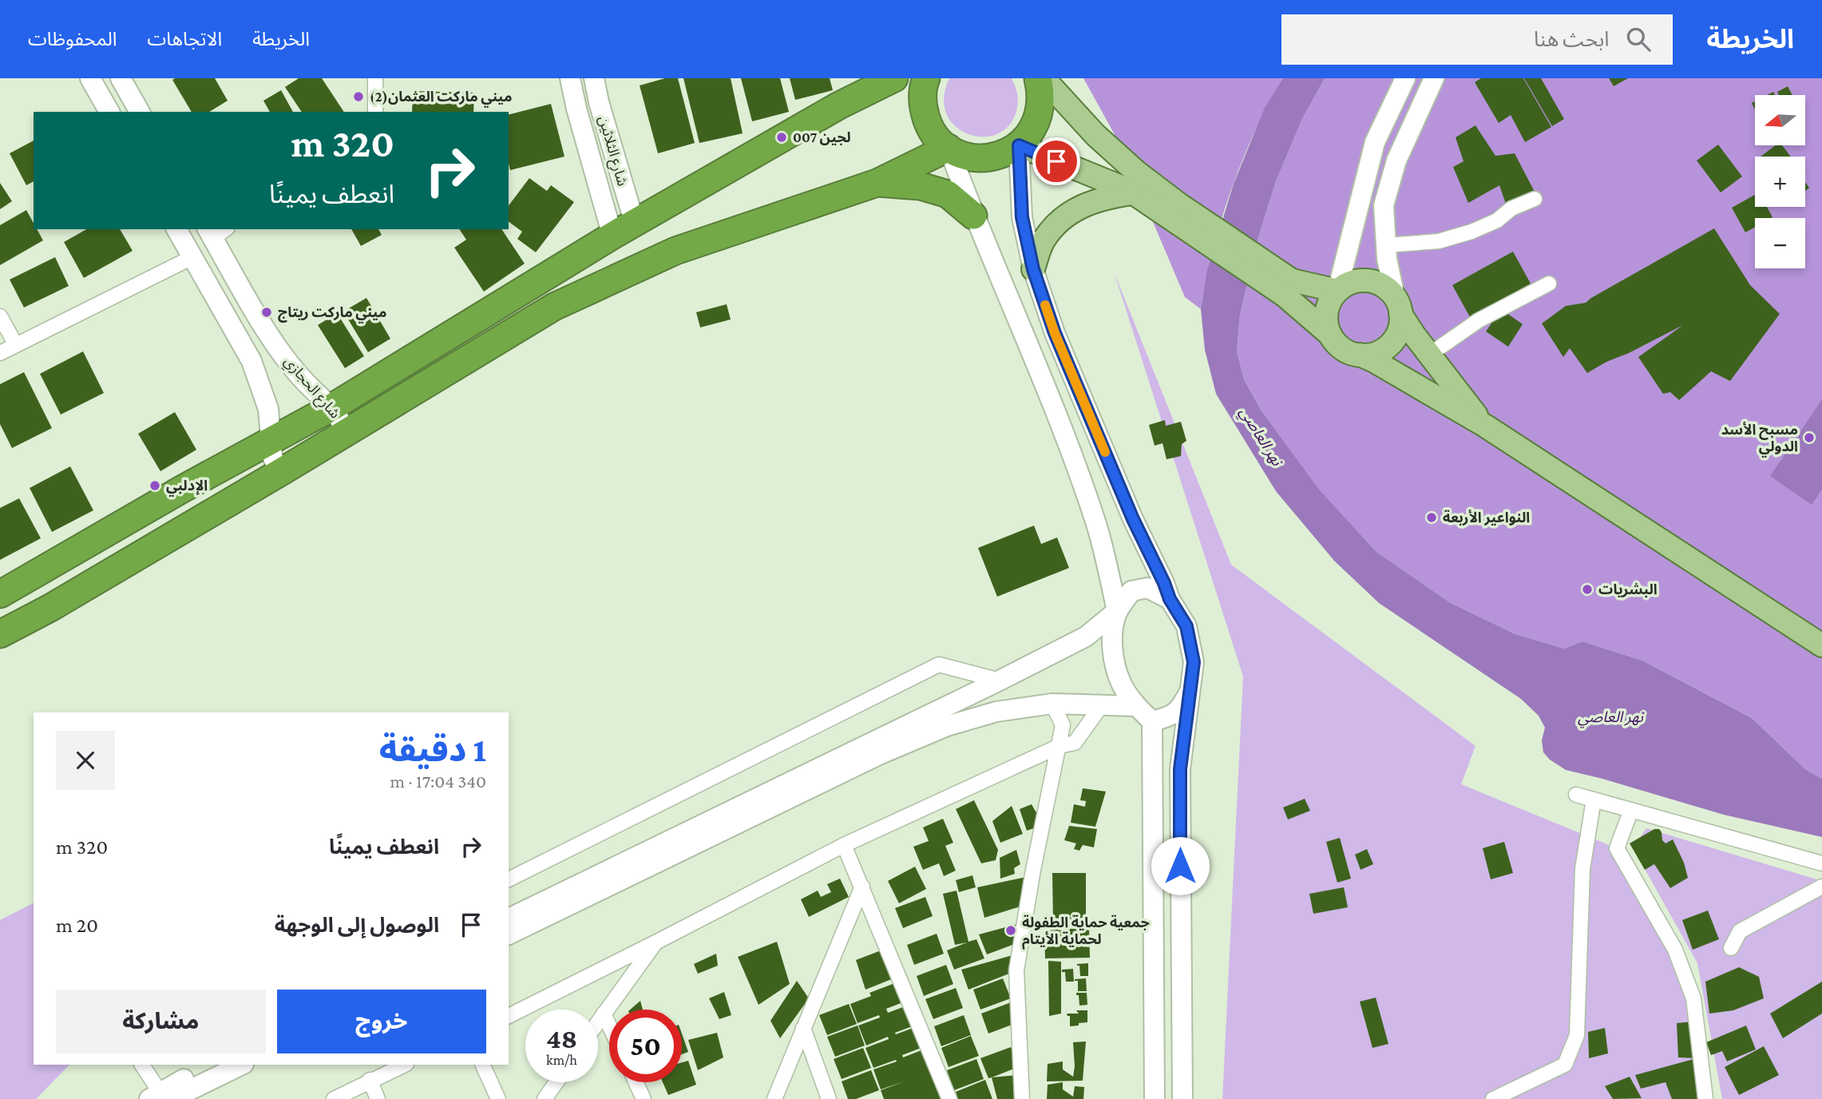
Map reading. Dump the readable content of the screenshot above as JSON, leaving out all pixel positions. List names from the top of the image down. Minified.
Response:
{"streets":{"main road":["شارع الثلاثين","شارع الحجازي"]},"water":["نهر العاصي"],"places":["ميني ماركت العثمان(2)","لجين 007","ميني ماركت ريتاج","مسبح الأسد الدولي","الإدلبي","النواعير الأربعة","البشريات","جمعية حماية الطفولة لحماية الأيتام"],"north":"left","page":{"header":"الخريطة","search":"ابحث هنا","nav":["الخريطة","الاتجاهات","المحفوظات"],"map_buttons":["+","−"],"turn":["320 m","انعطف يمينًا"],"heading":["1 دقيقة","340 m · 17:04"],"list":[{"name":"انعطف يمينًا","value":"320 m"},{"name":"الوصول إلى الوجهة","value":"20 m"}],"buttons":["خروج","مشاركة"],"speed":"48 km/h","limit":"50"}}
